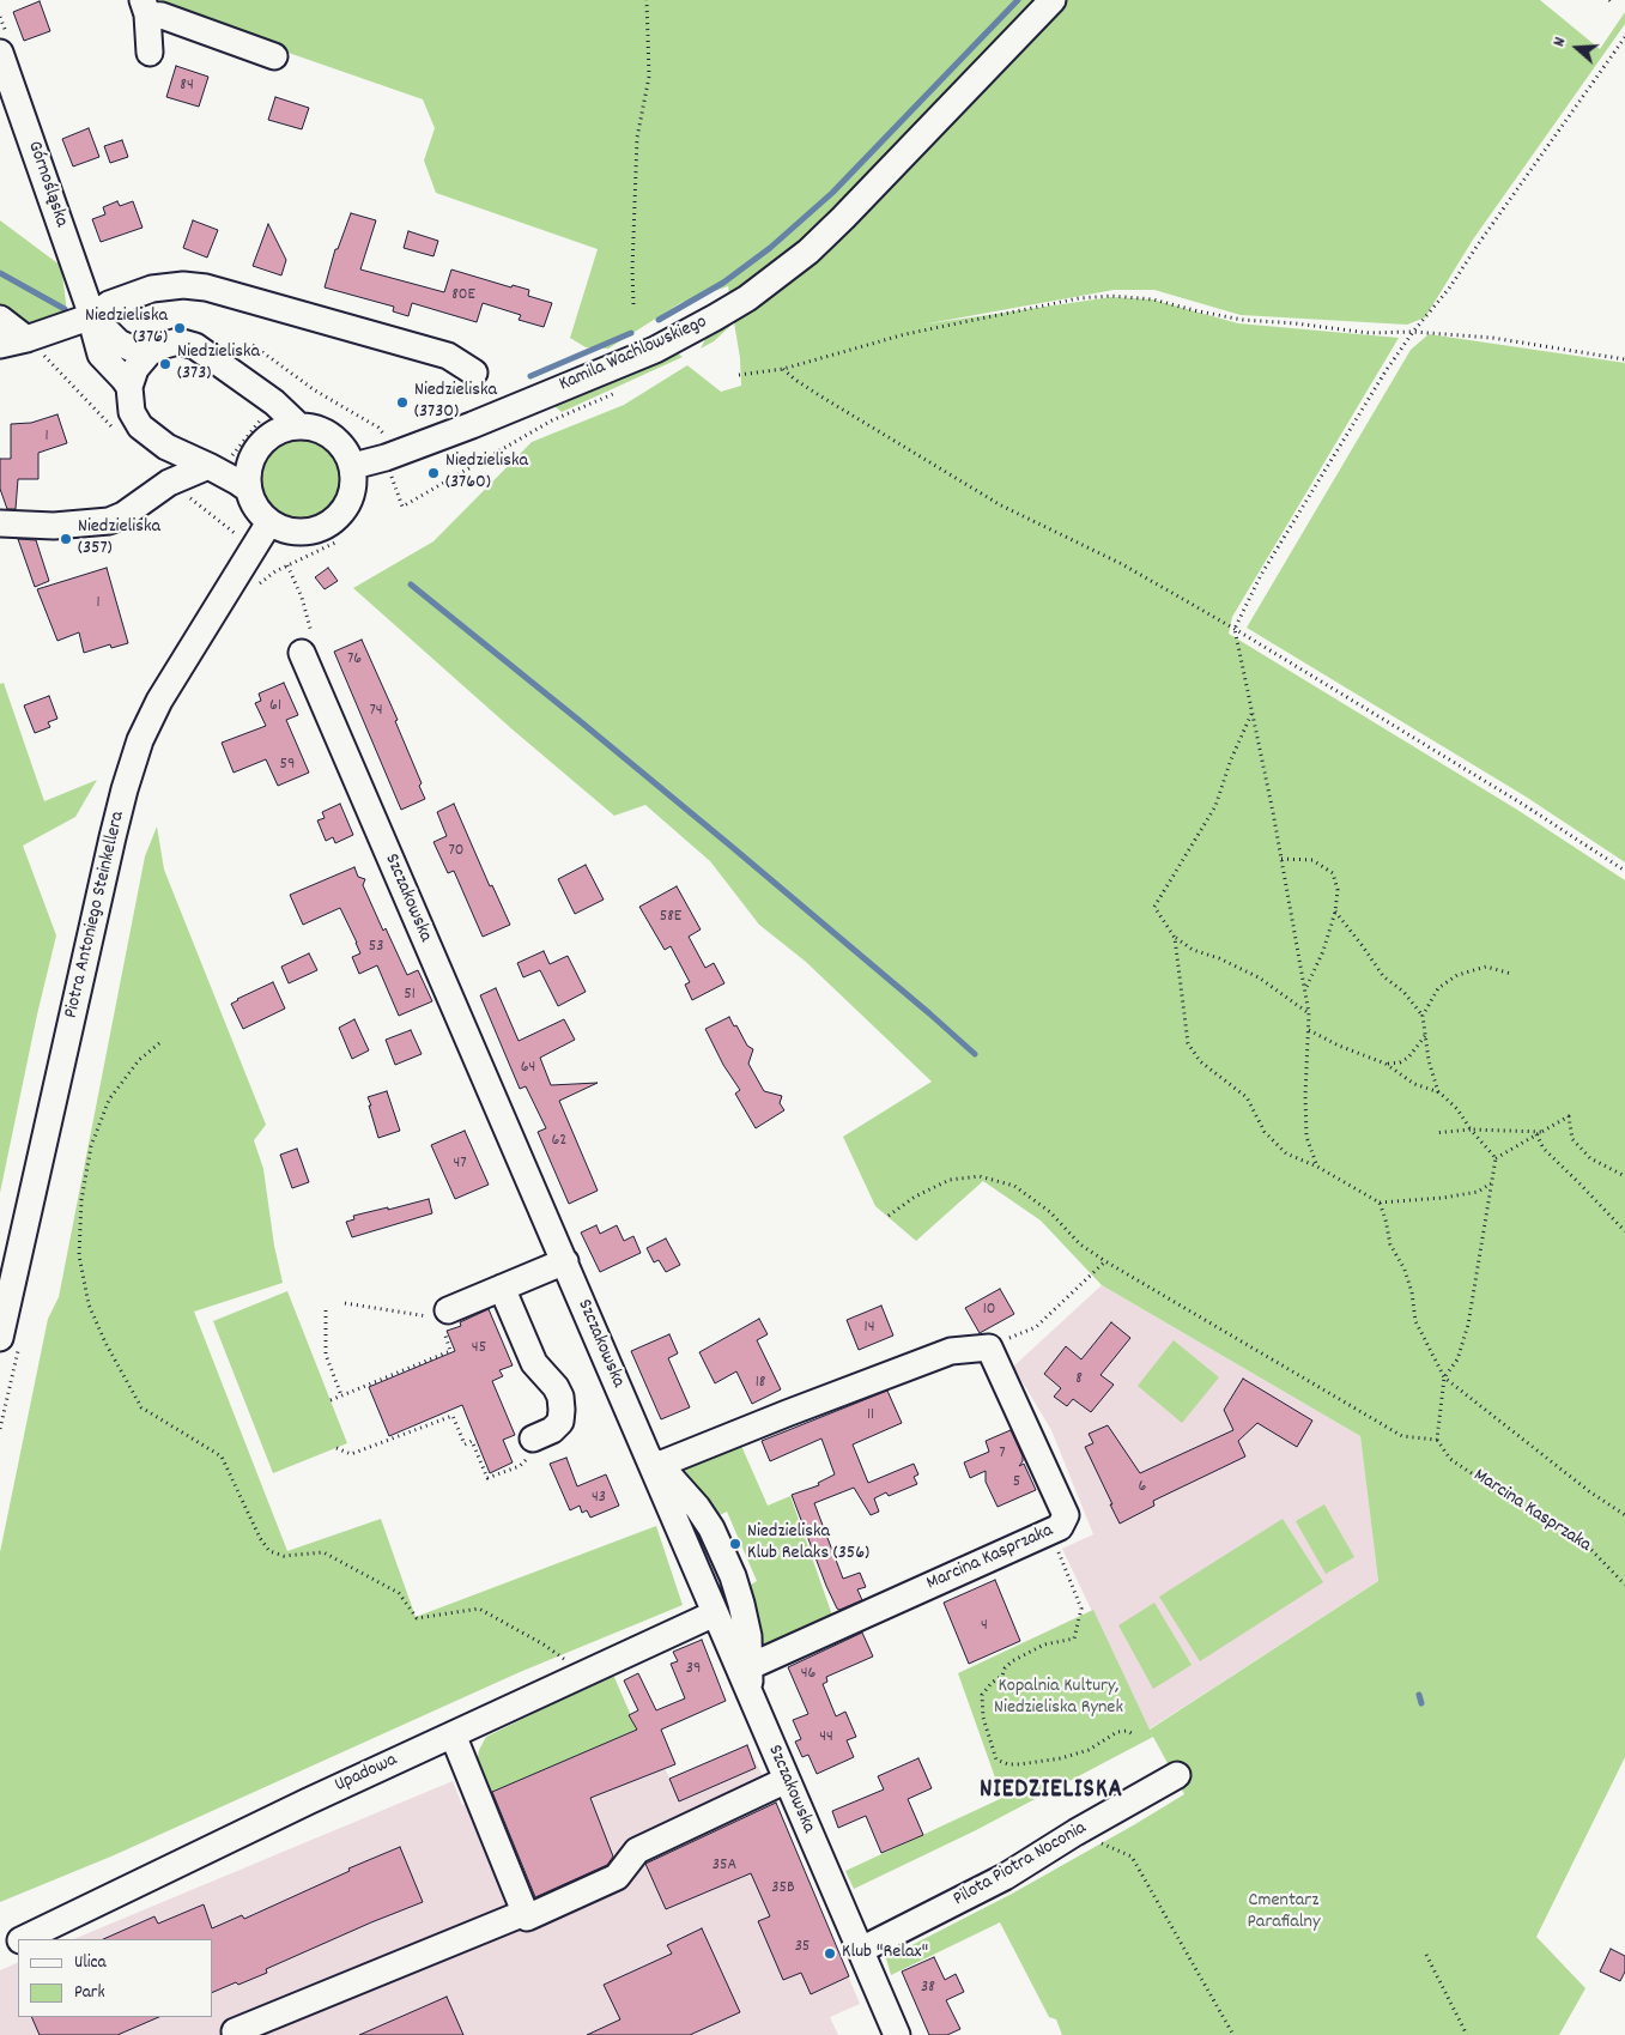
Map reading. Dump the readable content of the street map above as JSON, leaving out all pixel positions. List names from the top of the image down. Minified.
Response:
{"streets":{"street":["Górnośląska","Kamila Wachlowskiego","Szczakowska","Piotra Antoniego Steinkellera","Marcina Kasprzaka","Upadowa","Pilota Piotra Noconia"]},"crossings":[["Kamila Wachlowskiego","Piotra Antoniego Steinkellera"],["Szczakowska","Marcina Kasprzaka"],["Szczakowska","Upadowa"],["Szczakowska","Pilota Piotra Noconia"]],"districts":["NIEDZIELISKA"],"parks":["Kopalnia Kultury, Niedzieliska Rynek","Cmentarz Parafialny"],"places":["Niedzieliska (376)","Niedzieliska (373)","Niedzieliska (3730)","Niedzieliska (3760)","Niedzieliska (357)","Niedzieliska Klub Relaks (356)","Klub \"Relax\""],"house_numbers":["84","80E","1","1","76","61","74","59","70","58E","53","51","64","62","47","10","14","45","8","18","11","7","5","6","43","4","39","46","44","35A","35B","35","38"],"legend":["Ulica","Park"],"north":"left"}
